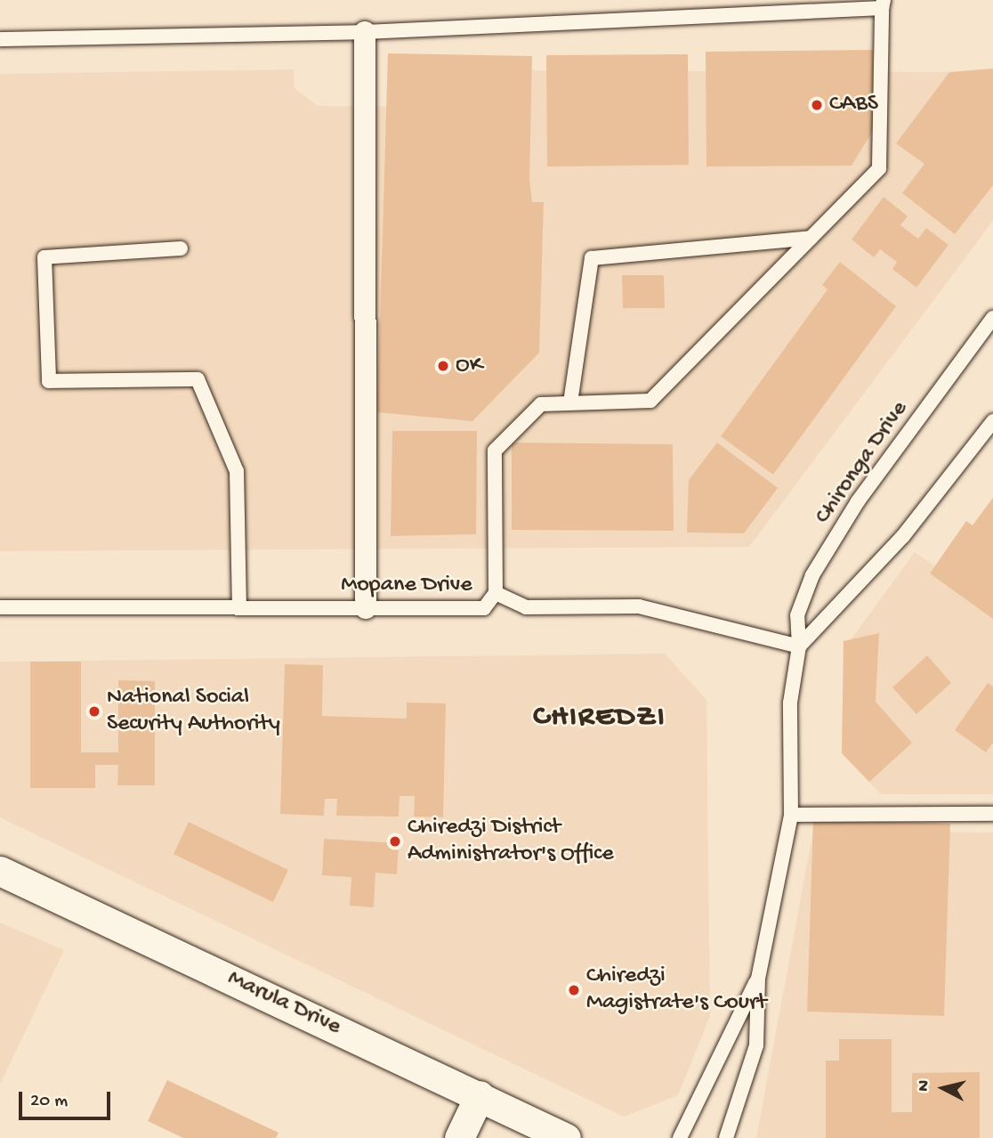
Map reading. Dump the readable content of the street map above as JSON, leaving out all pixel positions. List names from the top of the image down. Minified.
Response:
{"streets":{"street":["Marula Drive"],"lane":["Chironga Drive","Mopane Drive"]},"crossings":[["Chironga Drive","Mopane Drive"]],"districts":["CHIREDZI"],"places":["CABS","OK","National Social Security Authority","Chiredzi District Administrator's Office","Chiredzi Magistrate's Court"],"scale_bar":"20 m","north":"left"}
